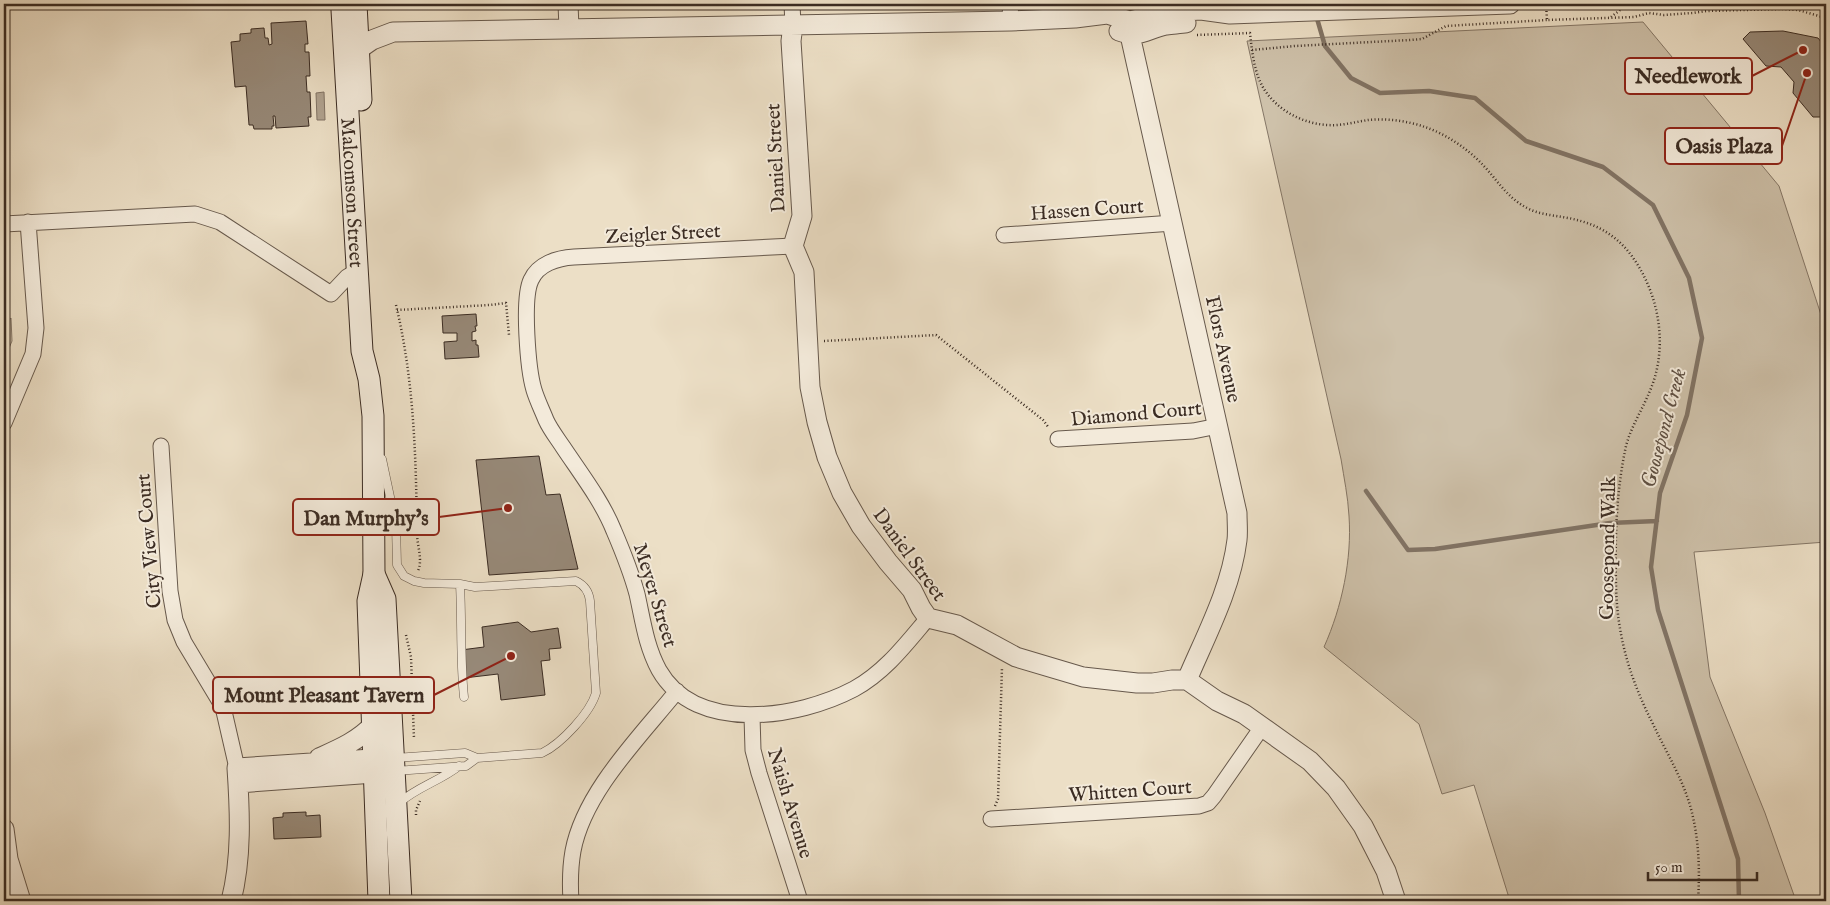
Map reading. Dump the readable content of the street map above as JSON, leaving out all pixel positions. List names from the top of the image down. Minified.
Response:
{"streets":{"main road":["Malcomson Street"],"street":["Daniel Street","Hassen Court","Zeigler Street","Flors Avenue","Diamond Court","City View Court","Meyer Street","Whitten Court","Naish Avenue"],"path":["Goosepond Walk"]},"crossings":[["Daniel Street","Zeigler Street"],["Daniel Street","Flors Avenue"],["Daniel Street","Meyer Street"],["Hassen Court","Flors Avenue"],["Zeigler Street","Meyer Street"],["Flors Avenue","Diamond Court"],["Meyer Street","Naish Avenue"]],"water":["Goosepond Creek"],"places":["Needlework","Oasis Plaza","Dan Murphy's","Mount Pleasant Tavern"],"scale_bar":"50 m"}
